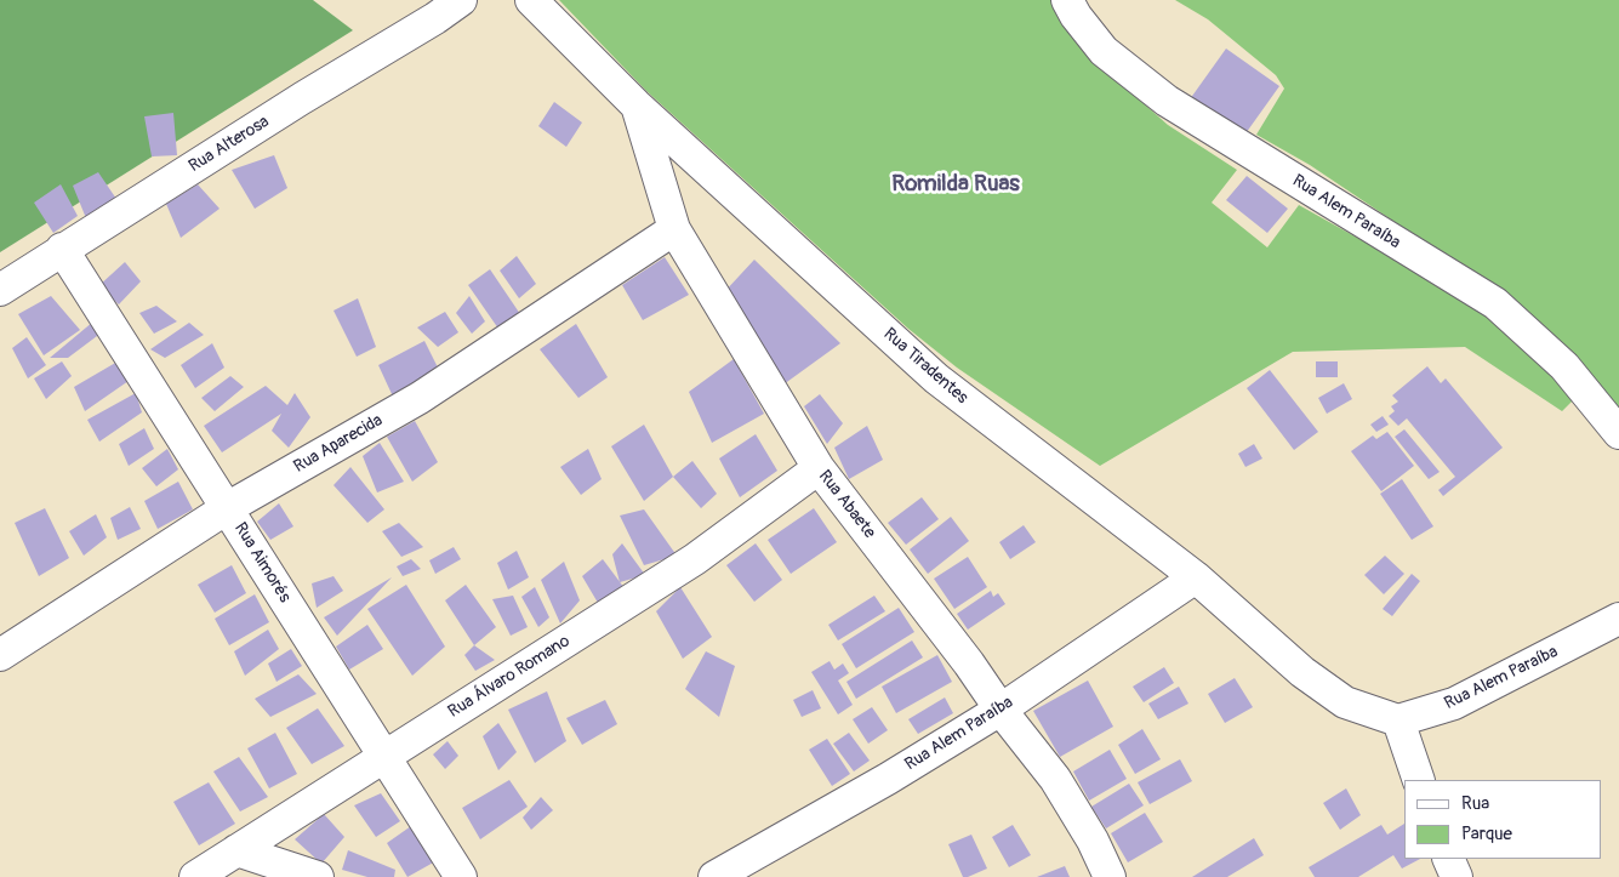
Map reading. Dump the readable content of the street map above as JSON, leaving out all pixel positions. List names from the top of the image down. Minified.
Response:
{"streets":{"street":["Rua Alterosa","Rua Alem Paraíba","Rua Tiradentes","Rua Aparecida","Rua Abaete","Rua Aimorés","Rua Álvaro Romano"]},"crossings":[["Rua Alterosa","Rua Aimorés"],["Rua Alem Paraíba","Rua Tiradentes"],["Rua Alem Paraíba","Rua Abaete"],["Rua Tiradentes","Rua Abaete"],["Rua Aparecida","Rua Abaete"],["Rua Aparecida","Rua Aimorés"],["Rua Abaete","Rua Álvaro Romano"],["Rua Aimorés","Rua Álvaro Romano"]],"districts":["Romilda Ruas"],"legend":["Rua","Parque"]}
